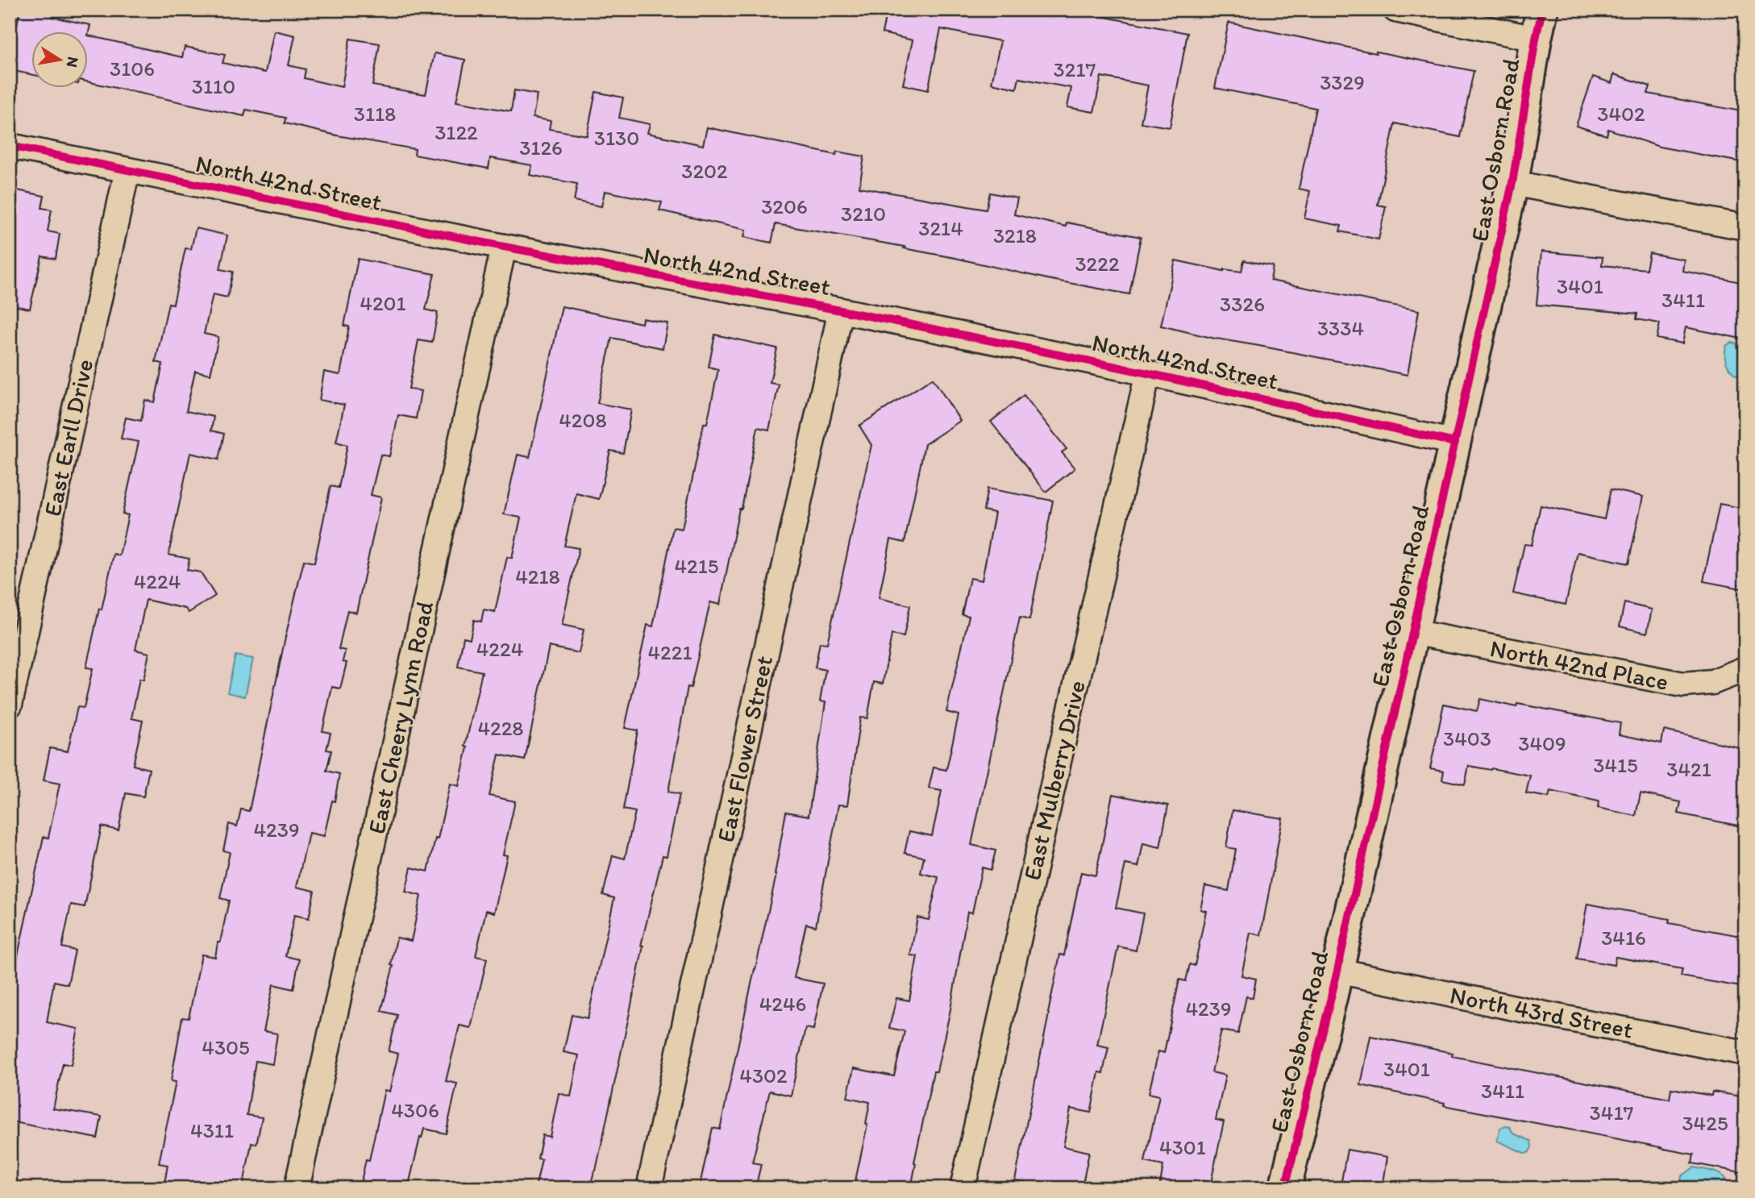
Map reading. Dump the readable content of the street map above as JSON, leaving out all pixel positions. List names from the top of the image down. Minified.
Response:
{"streets":{"street":["East Osborn Road","North 42nd Street","East Earll Drive","North 42nd Place","East Cheery Lynn Road","East Flower Street","East Mulberry Drive","North 43rd Street"]},"crossings":[["East Osborn Road","North 42nd Street"],["East Osborn Road","North 42nd Place"],["East Osborn Road","North 43rd Street"],["North 42nd Street","East Earll Drive"],["North 42nd Street","East Cheery Lynn Road"],["North 42nd Street","East Flower Street"],["North 42nd Street","East Mulberry Drive"]],"house_numbers":["3106","3217","3329","3110","3118","3402","3122","3130","3126","3202","3206","3210","3214","3218","3222","3401","3411","4201","3326","3334","4208","4215","4218","4224","4224","4221","4228","3403","3409","3415","3421","4239","3416","4246","4239","4305","3401","4302","3411","4306","3417","3425","4311","4301"],"north":"right"}
